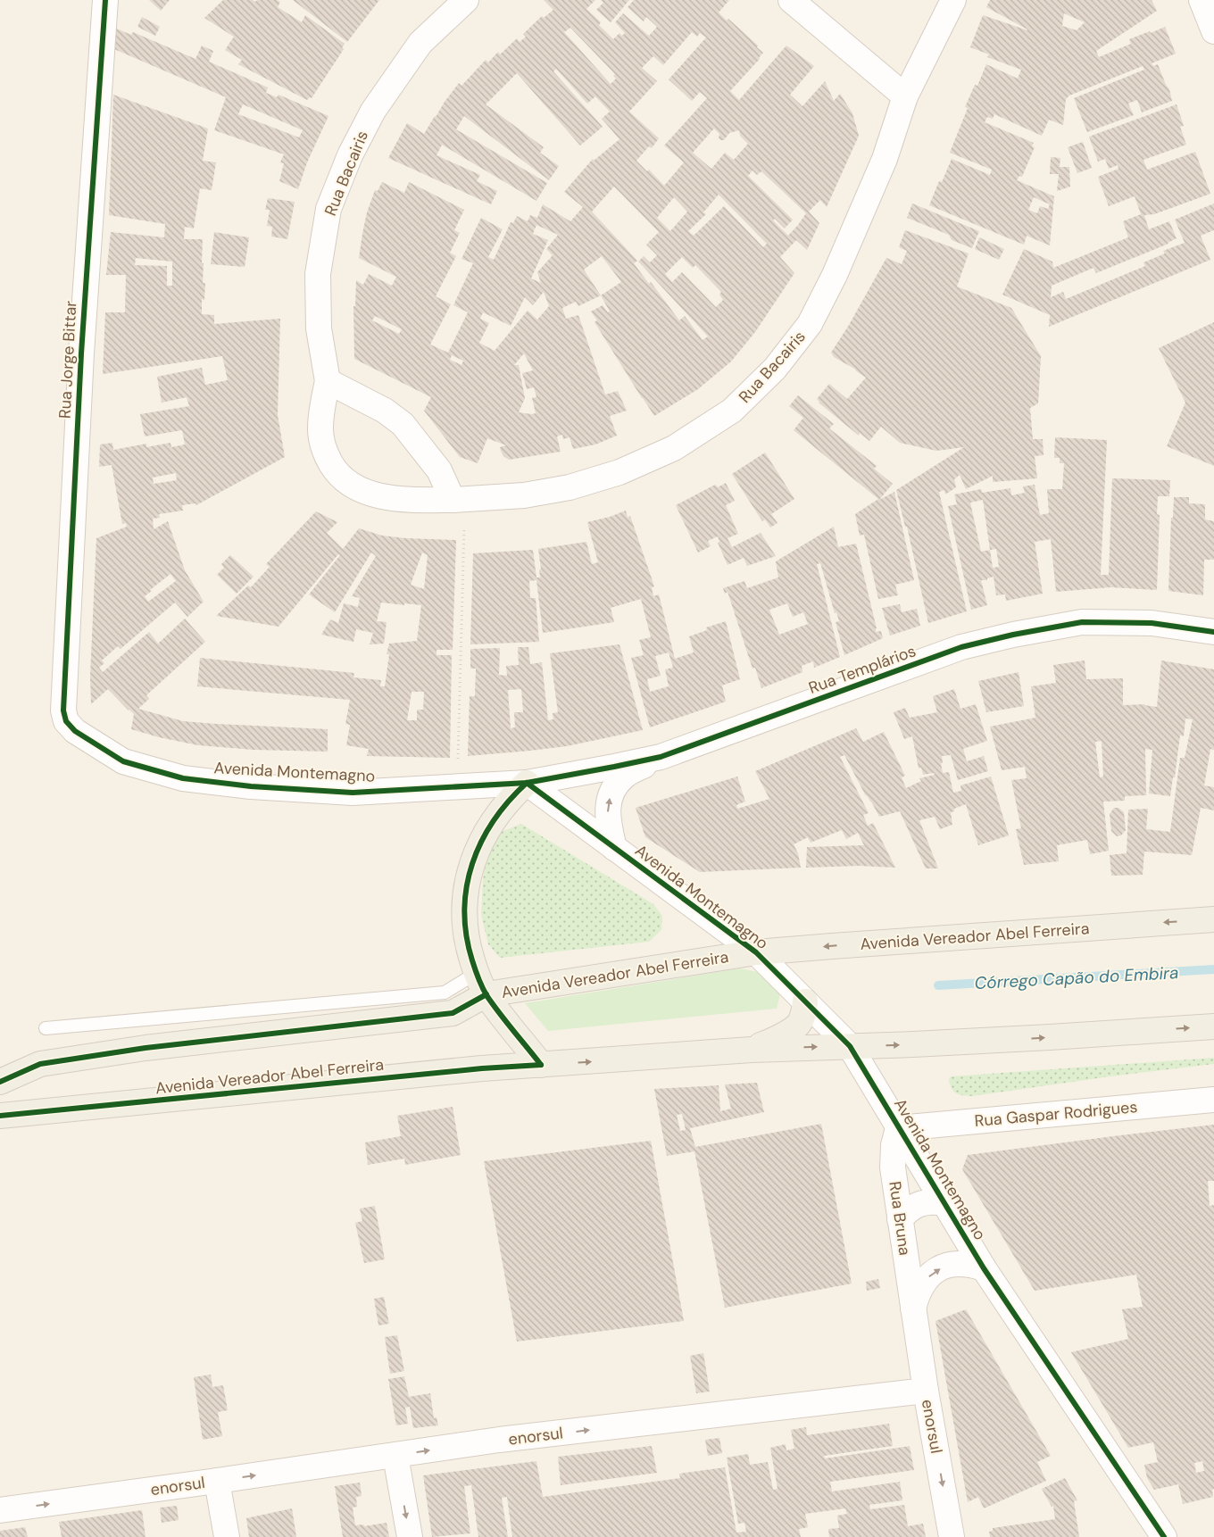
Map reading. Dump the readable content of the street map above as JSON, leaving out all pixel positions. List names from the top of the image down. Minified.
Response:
{"streets":{"main road":["Avenida Vereador Abel Ferreira"],"street":["Rua Bacairis","Rua Jorge Bittar","Rua Templários","Avenida Montemagno","Rua Gaspar Rodrigues","Rua Bruna","enorsul"]},"crossings":[["Rua Jorge Bittar","Avenida Montemagno"],["Rua Templários","Avenida Montemagno"],["Avenida Montemagno","Avenida Vereador Abel Ferreira"],["Avenida Montemagno","Rua Gaspar Rodrigues"],["Avenida Montemagno","Rua Bruna"],["Rua Gaspar Rodrigues","Rua Bruna"],["Rua Bruna","enorsul"]],"one_way":["enorsul"],"water":["Córrego Capão do Embira"]}
